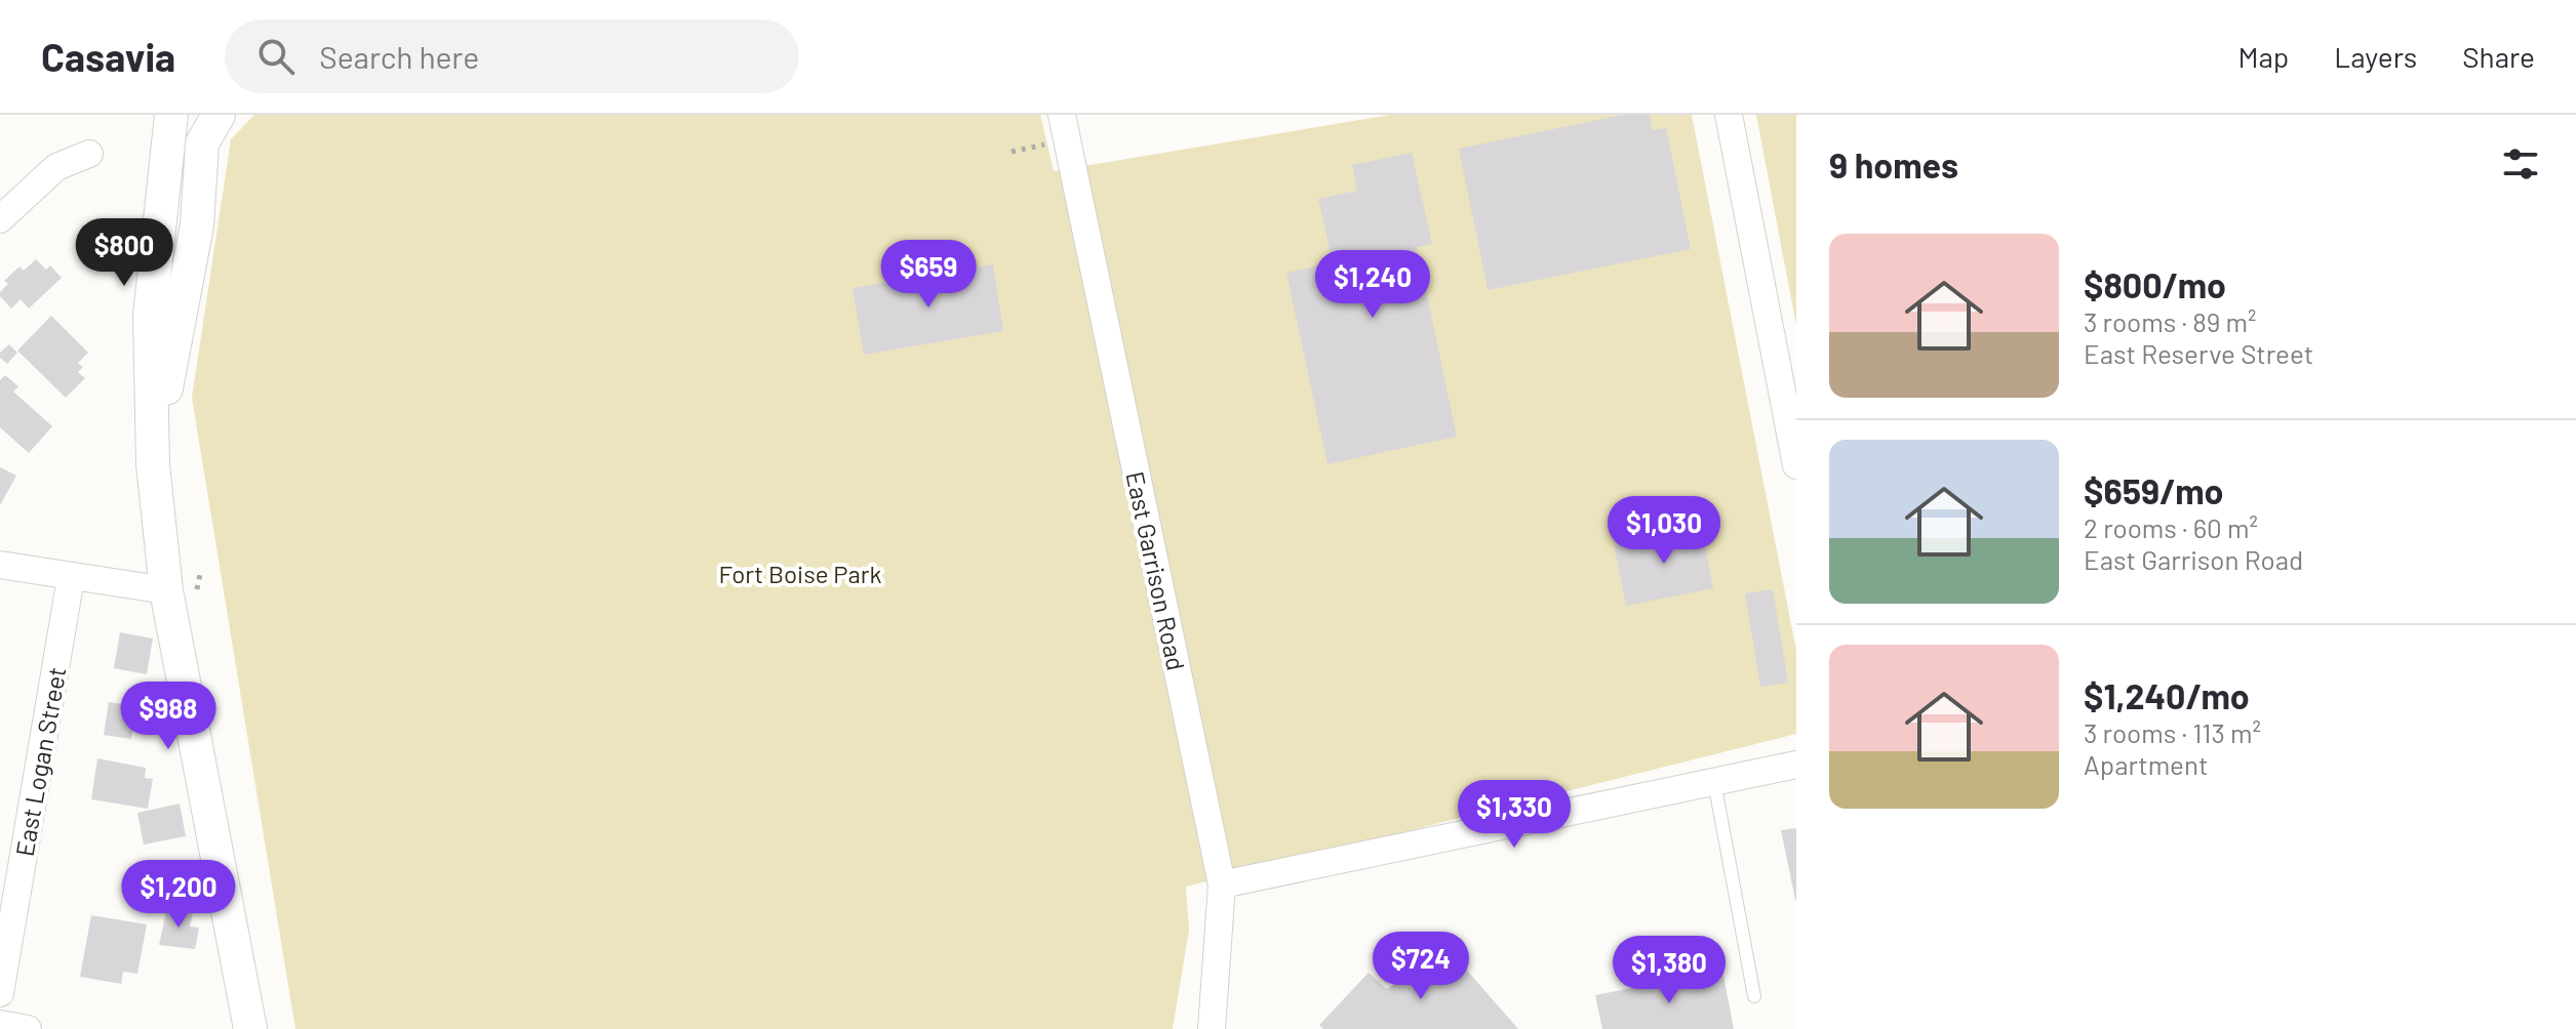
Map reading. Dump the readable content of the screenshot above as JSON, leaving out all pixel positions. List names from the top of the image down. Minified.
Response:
{"streets":{"street":["East Garrison Road","East Logan Street"]},"parks":["Fort Boise Park"],"page":{"header":"Casavia","search":"Search here","nav":["Map","Layers","Share"],"heading":"9 homes","list":[{"name":"$800/mo","note":"3 rooms · 89 m² · East Reserve Street"},{"name":"$659/mo","note":"2 rooms · 60 m² · East Garrison Road"},{"name":"$1,240/mo","note":"3 rooms · 113 m² · Apartment"}],"price":["$800","$659","$1,240","$1,030","$988","$1,330","$1,200","$724","$1,380"]}}
